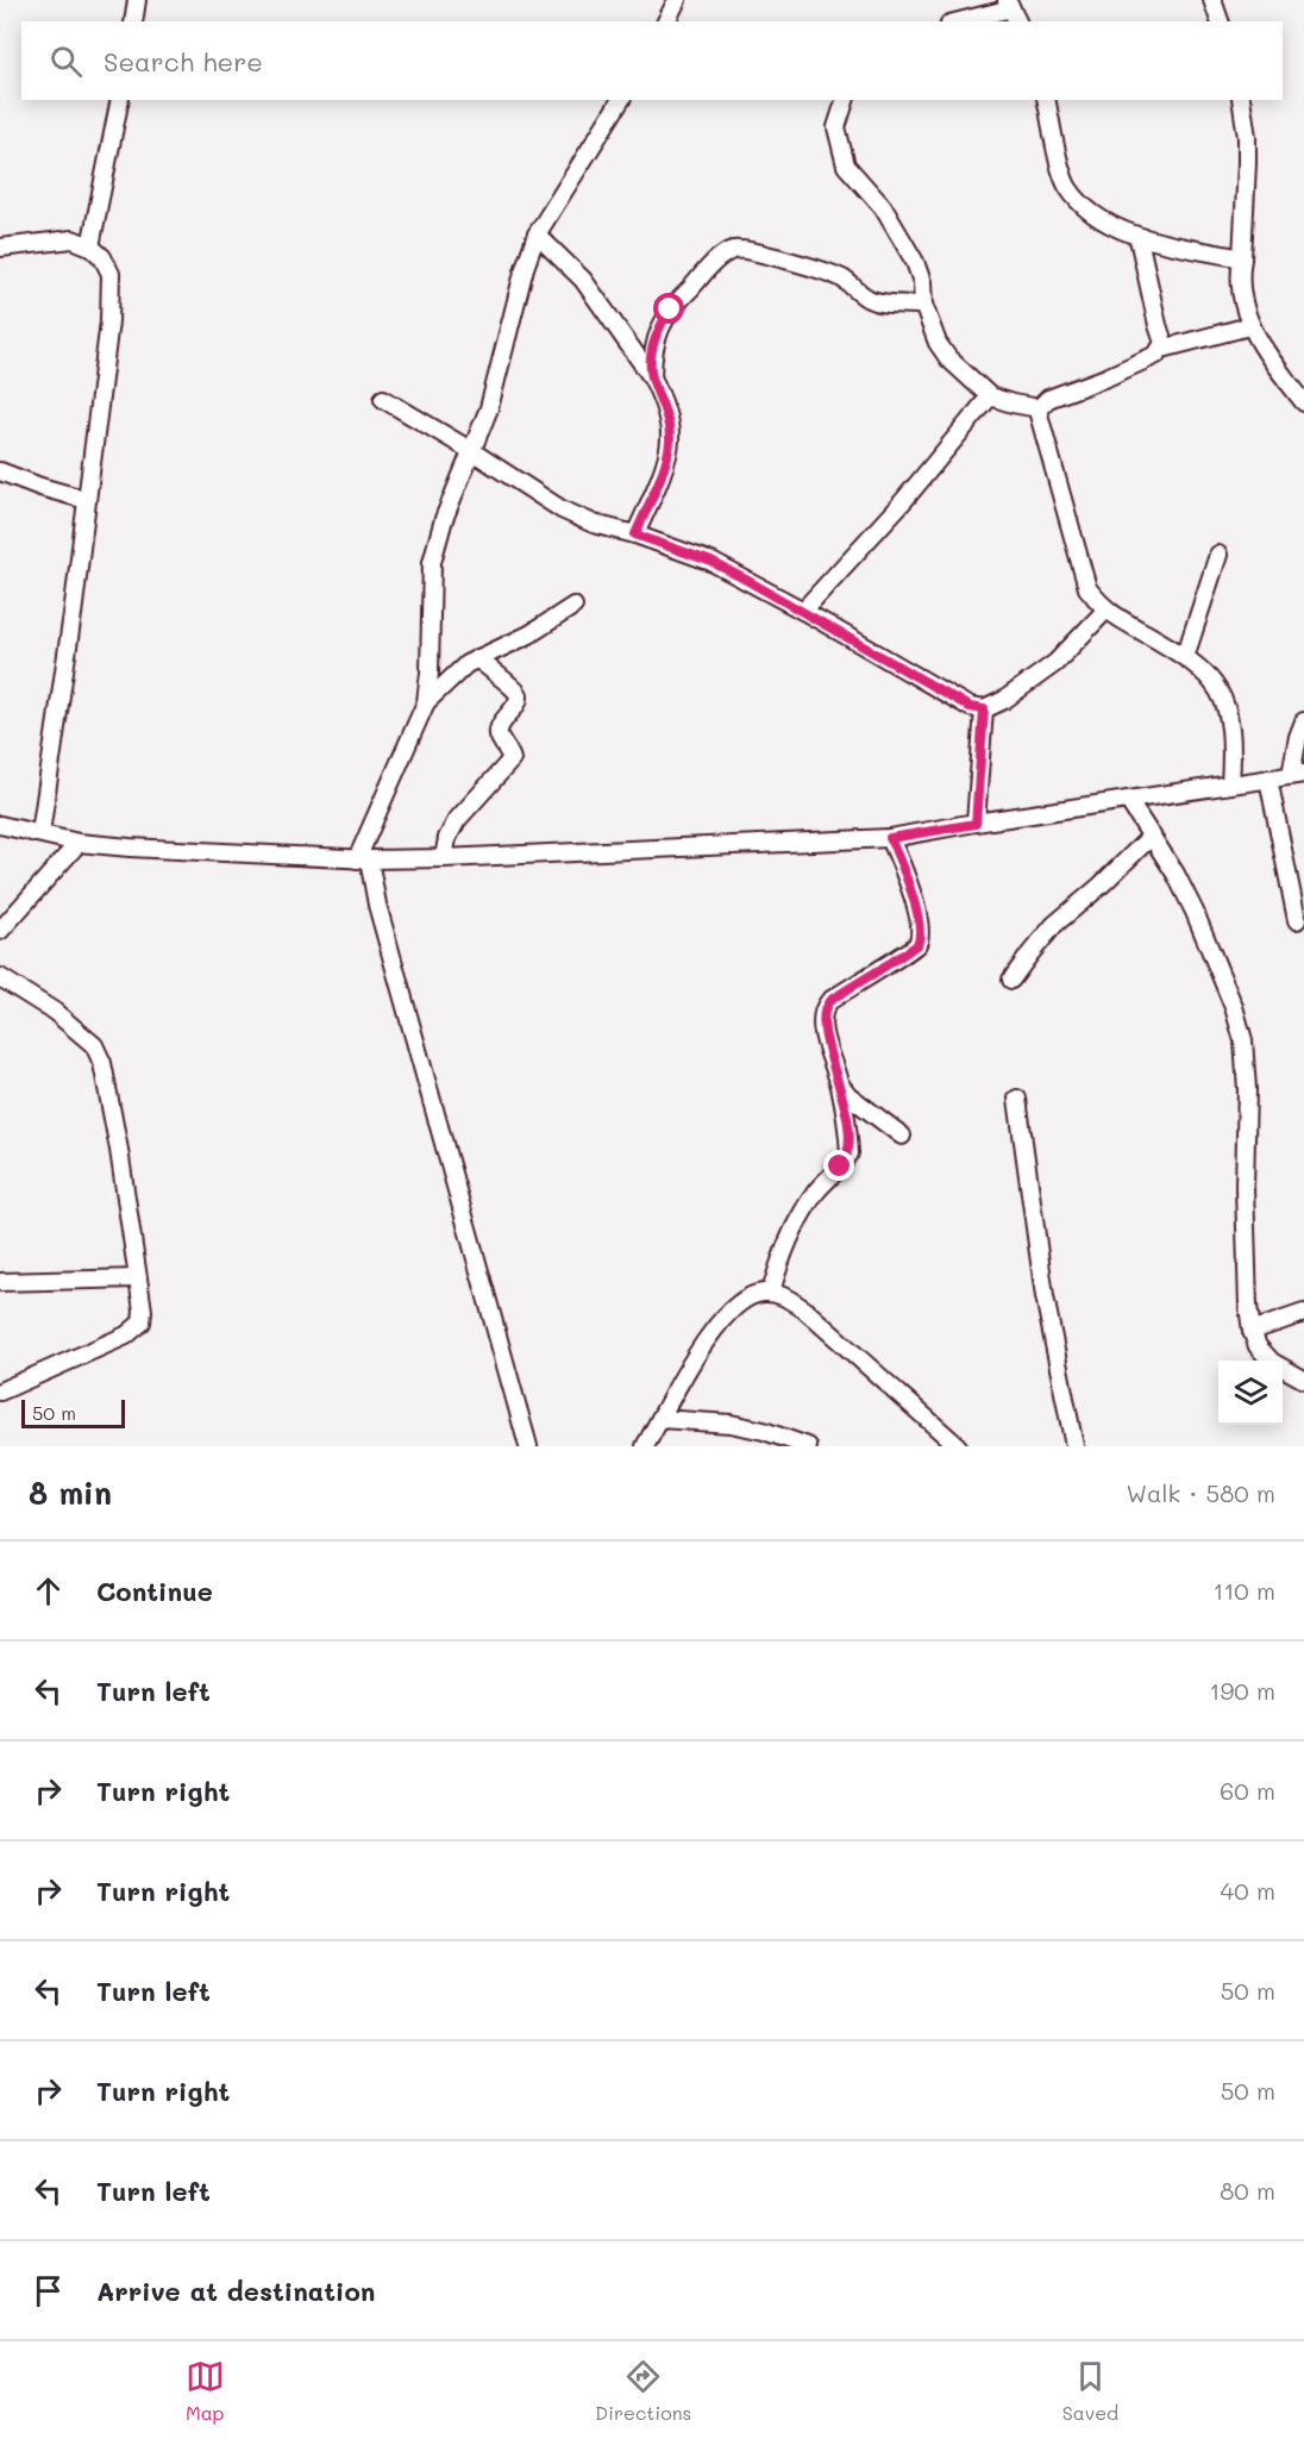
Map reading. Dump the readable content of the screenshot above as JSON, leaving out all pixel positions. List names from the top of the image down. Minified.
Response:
{"scale_bar":"50 m","page":{"search":"Search here","scale":"50 m","heading":["8 min","Walk · 580 m"],"list":[["Continue","110 m"],["Turn left","190 m"],["Turn right","60 m"],["Turn right","40 m"],["Turn left","50 m"],["Turn right","50 m"],["Turn left","80 m"],"Arrive at destination"],"nav":["Map","Directions","Saved"]}}
